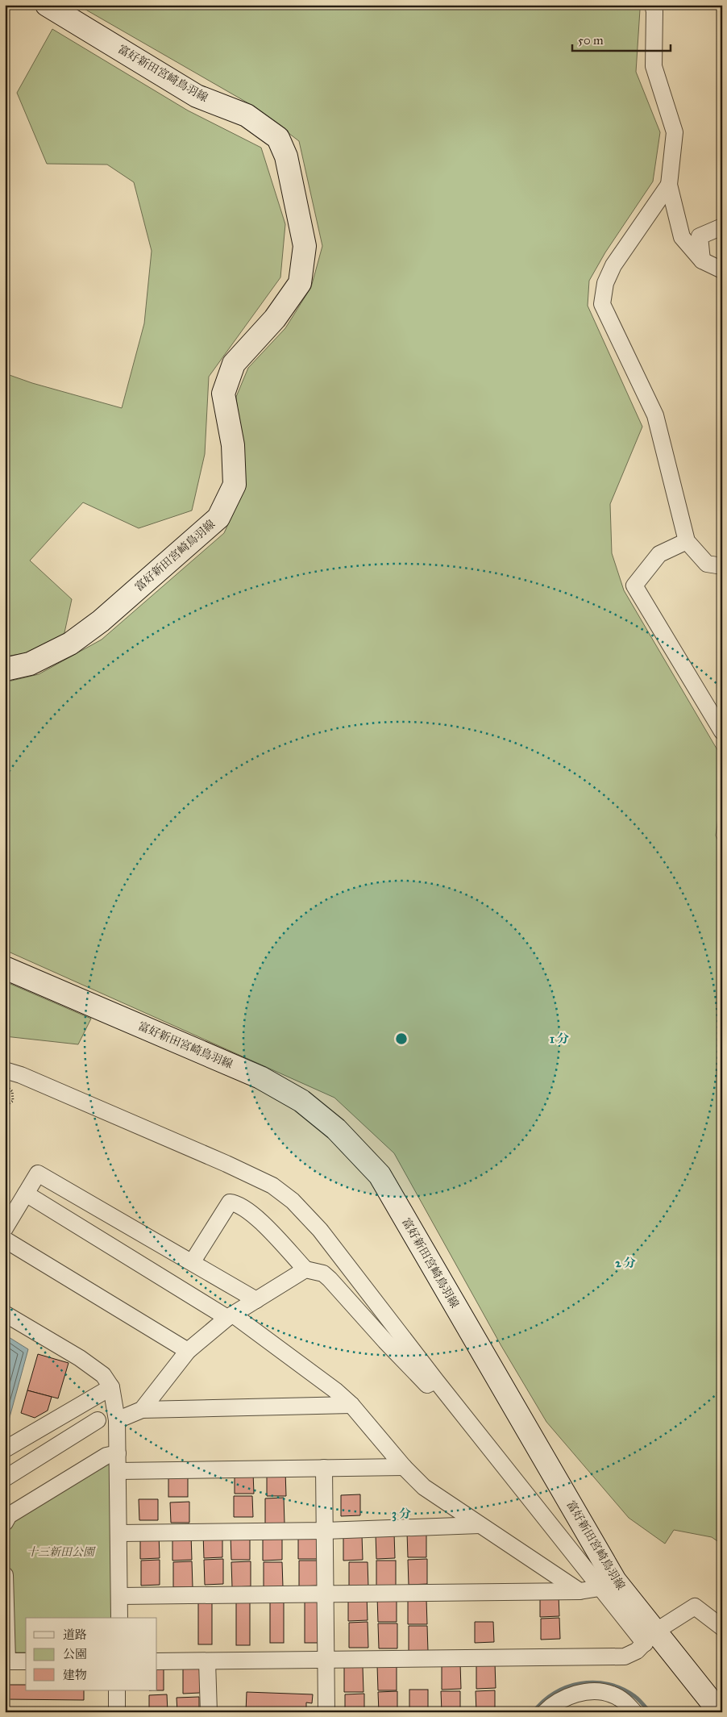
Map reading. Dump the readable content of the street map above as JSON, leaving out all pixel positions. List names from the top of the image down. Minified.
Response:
{"streets":{"main road":["富好新田宮崎鳥羽線"]},"parks":["十三新田公園"],"legend":["道路","公園","建物"],"scale_bar":"50 m","rings":["1 分","2 分","3 分"]}
